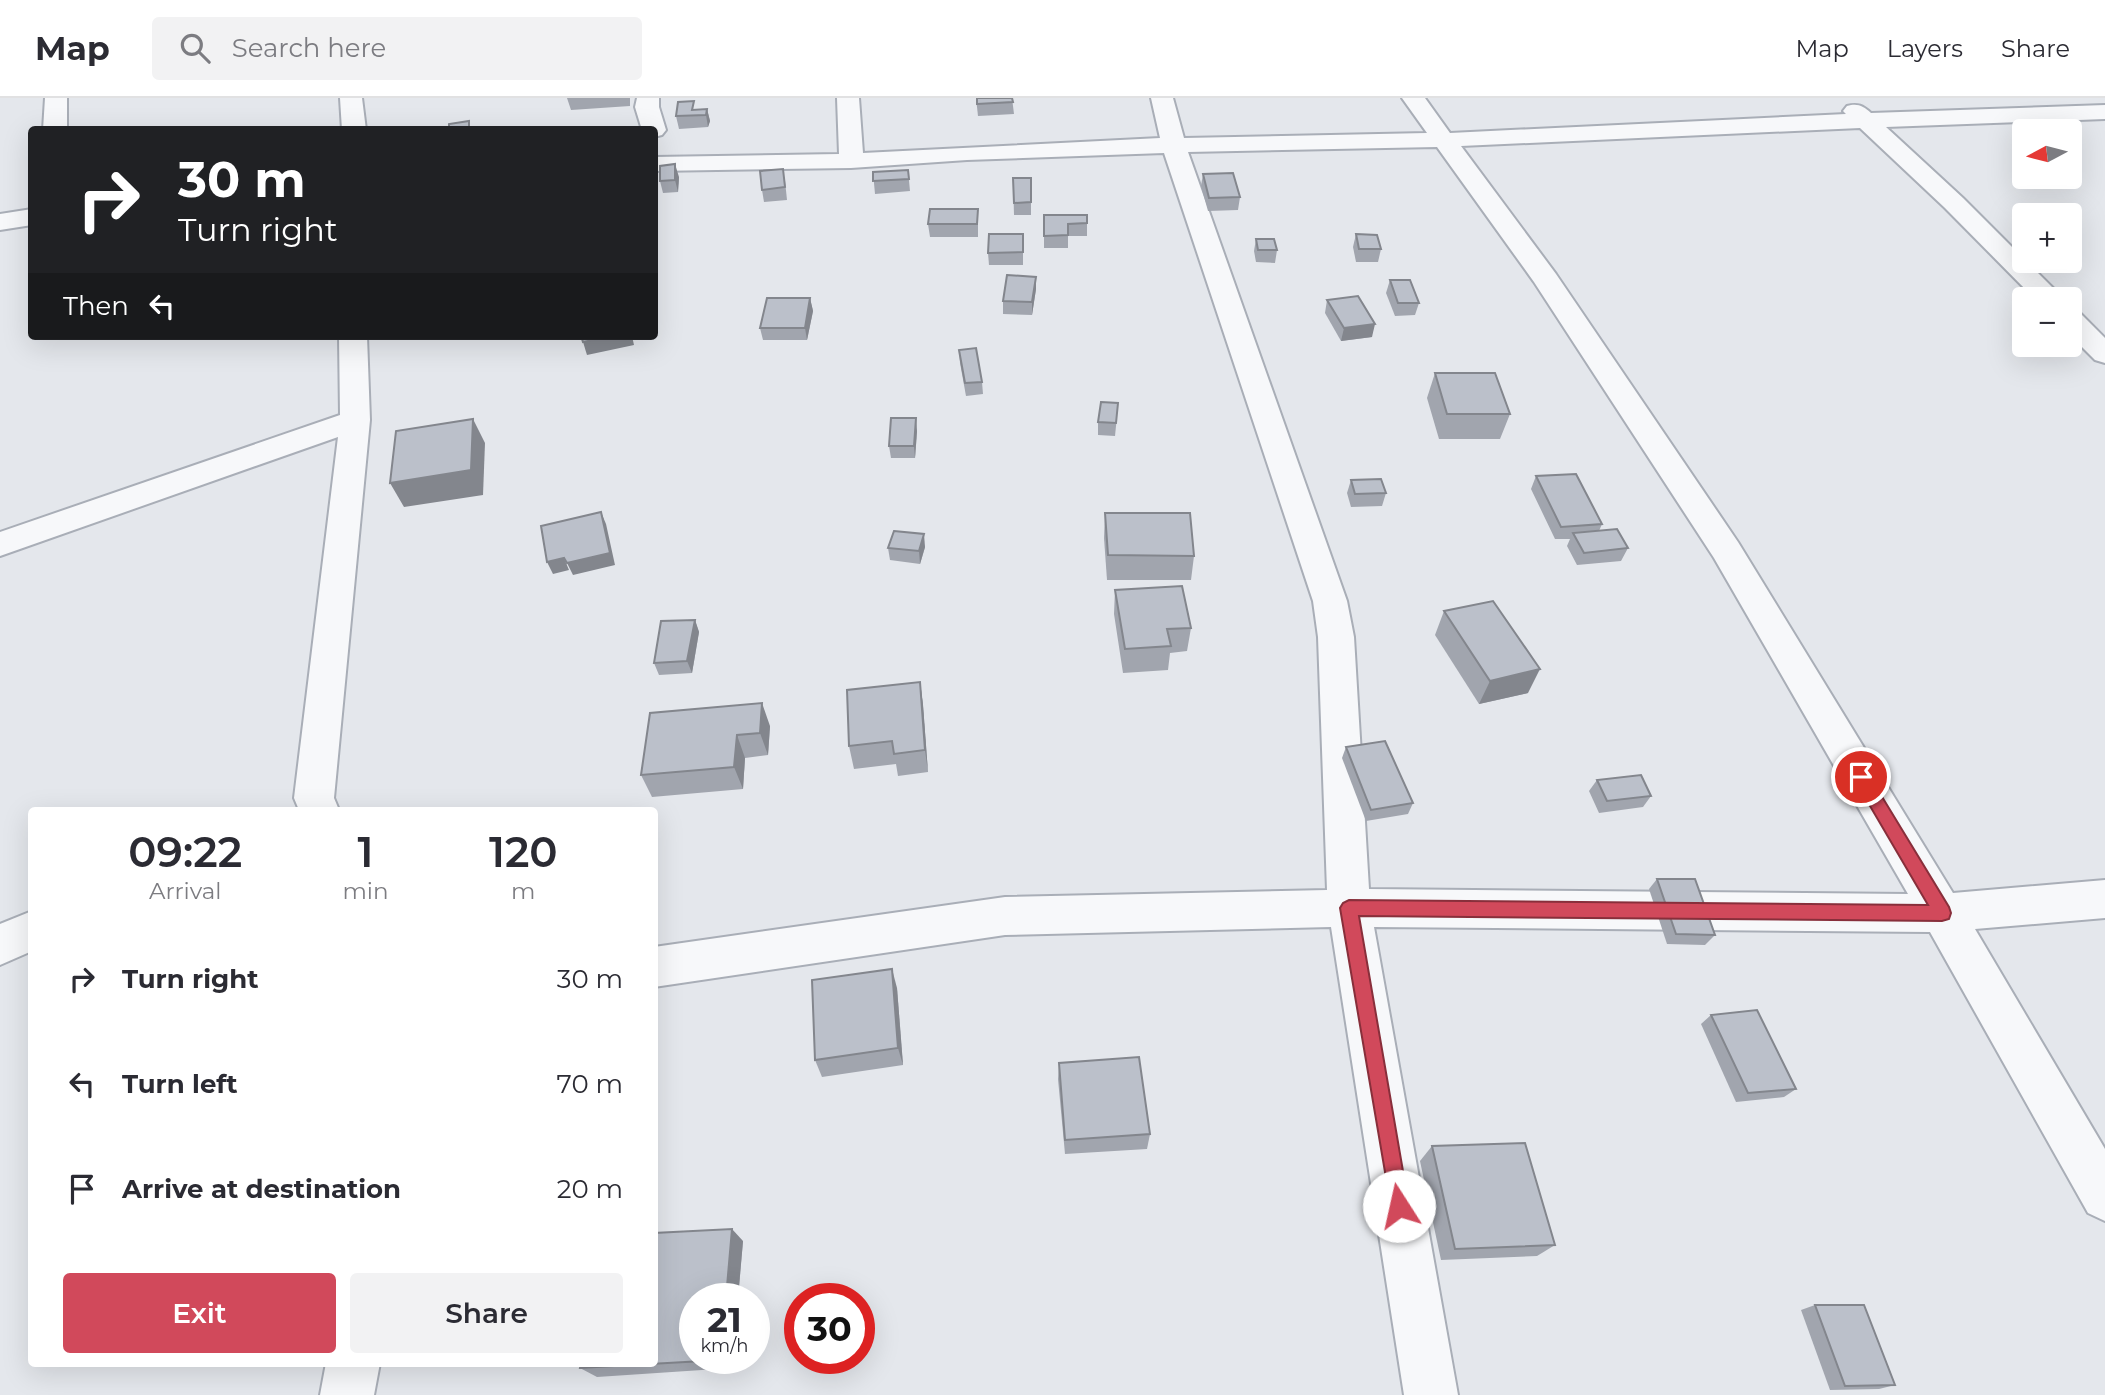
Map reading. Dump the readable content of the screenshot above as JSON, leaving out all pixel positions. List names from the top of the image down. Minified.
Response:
{"north":"left","page":{"header":"Map","search":"Search here","nav":["Map","Layers","Share"],"map_buttons":["+","−"],"turn":["30 m","Turn right"],"then":"Then","eta":["09:22","Arrival","1","min","120","m"],"list":[{"name":"Turn right","value":"30 m"},{"name":"Turn left","value":"70 m"},{"name":"Arrive at destination","value":"20 m"}],"buttons":["Exit","Share"],"speed":"21 km/h","limit":"30"}}
